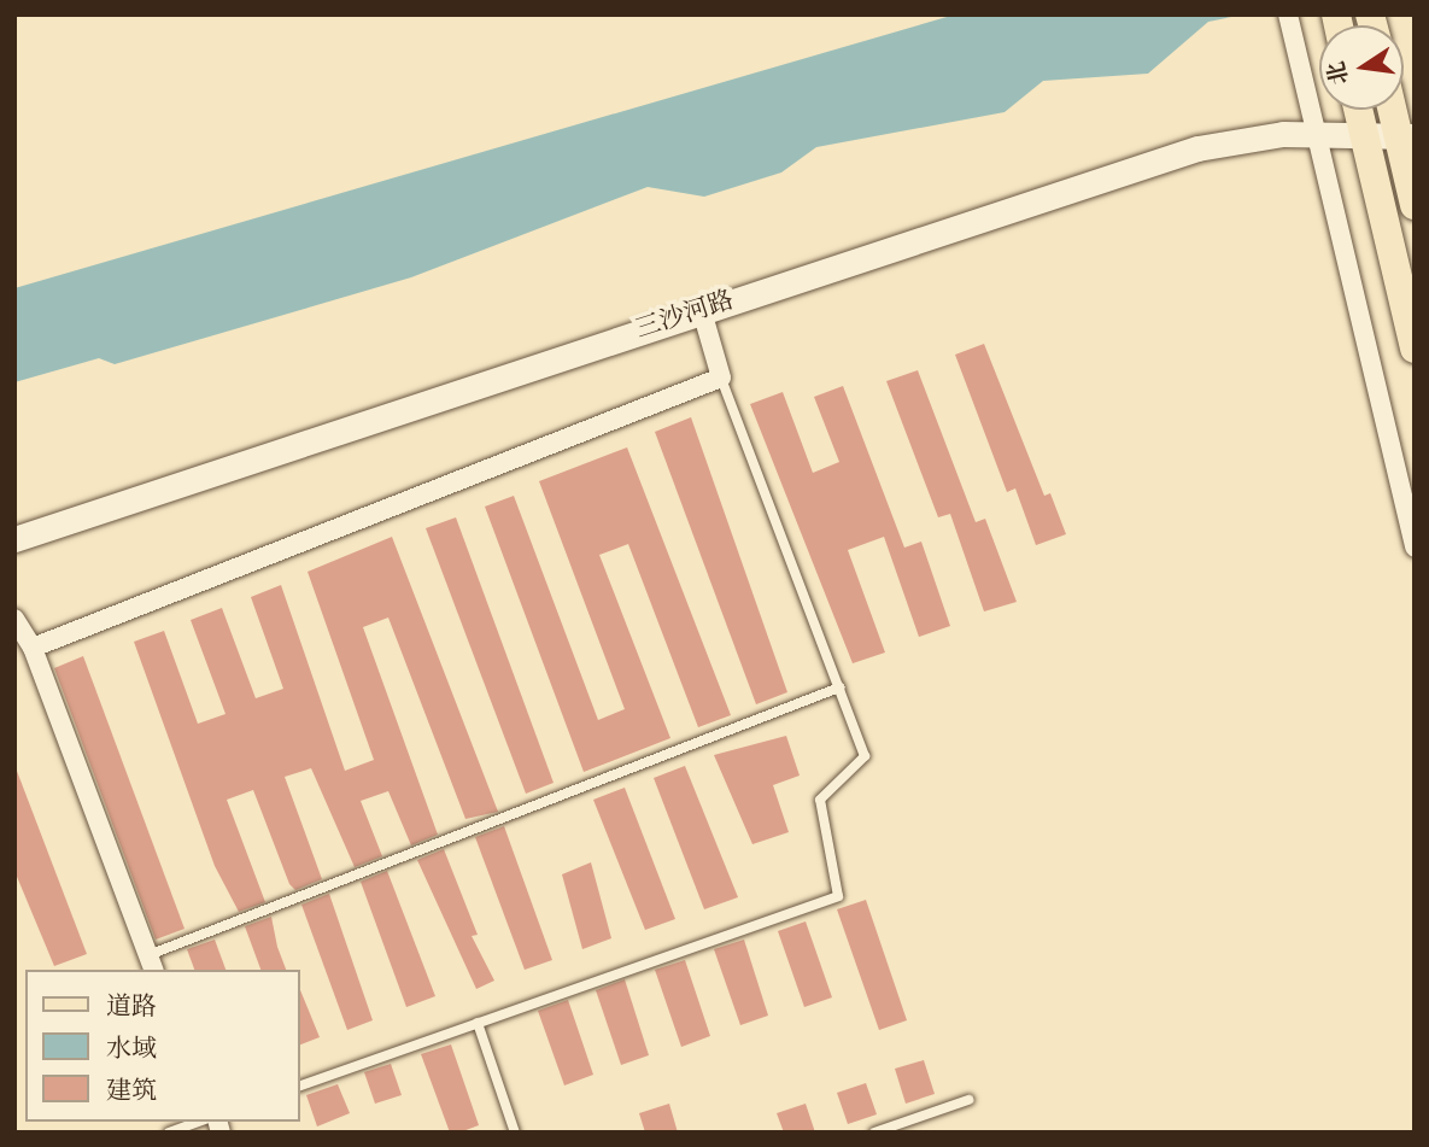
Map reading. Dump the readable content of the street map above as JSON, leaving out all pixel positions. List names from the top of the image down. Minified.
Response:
{"streets":{"street":["三沙河路"]},"legend":["道路","水域","建筑"],"north":"left"}
